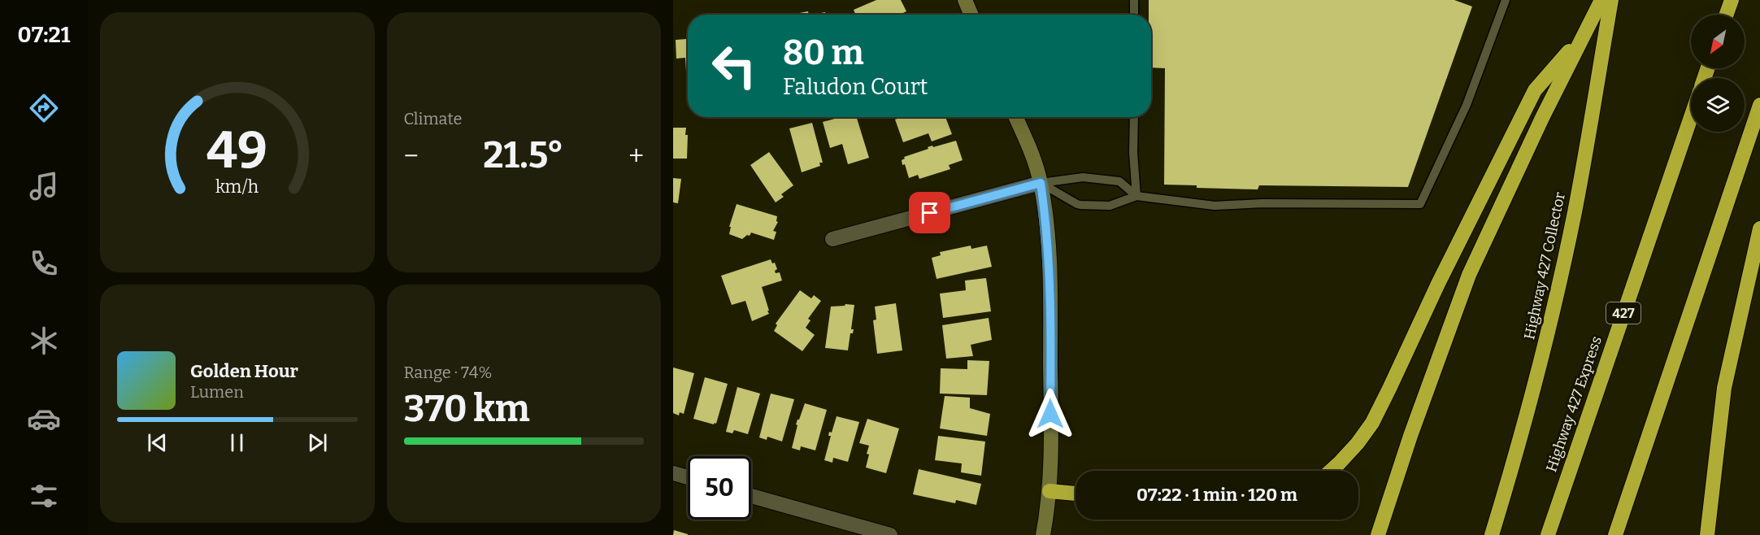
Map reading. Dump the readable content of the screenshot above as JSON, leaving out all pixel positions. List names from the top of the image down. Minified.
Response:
{"streets":{"highway":["Highway 427 Collector","427","Highway 427 Express"]},"north":"bottom left","page":{"tabs":"07:21","tile":["Climate",["Range · 74%","370 km"]],"turn":["80 m","Faludon Court"],"heat":["−","21.5°","+"],"song":["Golden Hour","Lumen"],"limit":"50","trip":"07:22 · 1 min · 120 m","gauge":["49","km/h"]}}
